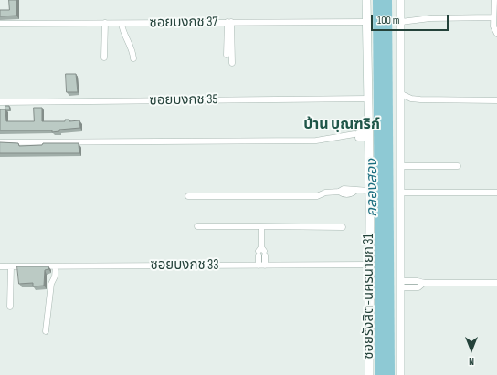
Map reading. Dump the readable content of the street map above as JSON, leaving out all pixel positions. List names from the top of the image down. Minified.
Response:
{"streets":{"street":["ซอยบงกช 37","ซอยบงกช 35","ซอยบงกช 33","ซอยรังสิต-นครนายก 31"]},"crossings":[["ซอยบงกช 37","ซอยรังสิต-นครนายก 31"],["ซอยบงกช 35","ซอยรังสิต-นครนายก 31"],["ซอยบงกช 33","ซอยรังสิต-นครนายก 31"]],"districts":["บ้าน บุณฑริก์"],"water":["คลองสอง"],"scale_bar":"100 m","north":"bottom"}
